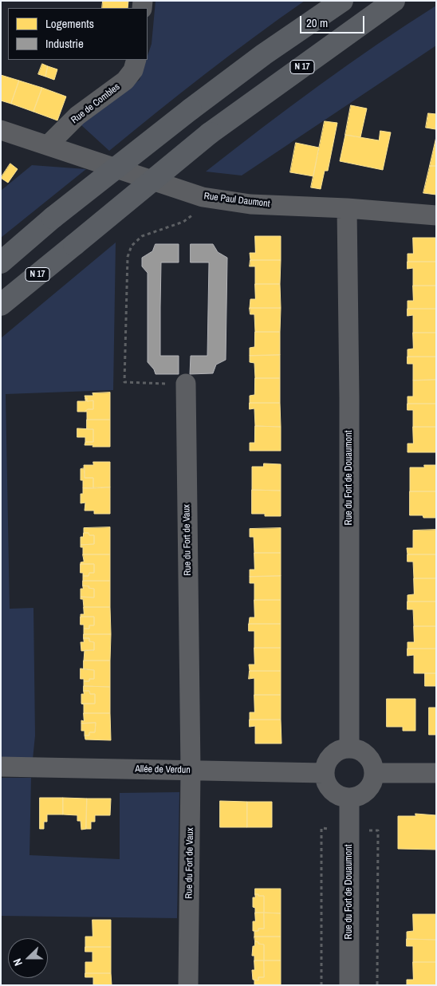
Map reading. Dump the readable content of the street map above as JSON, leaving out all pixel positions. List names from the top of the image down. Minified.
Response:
{"streets":{"highway":["N 17"],"street":["Rue de Combles","Rue Paul Daumont","Rue du Fort de Douaumont","Rue du Fort de Vaux","Allée de Verdun"]},"crossings":[["Rue de Combles","Rue Paul Daumont"],["Rue Paul Daumont","Rue du Fort de Douaumont"],["Rue du Fort de Douaumont","Allée de Verdun"],["Rue du Fort de Vaux","Allée de Verdun"]],"legend":["Logements","Industrie"],"scale_bar":"20 m","north":"left"}
